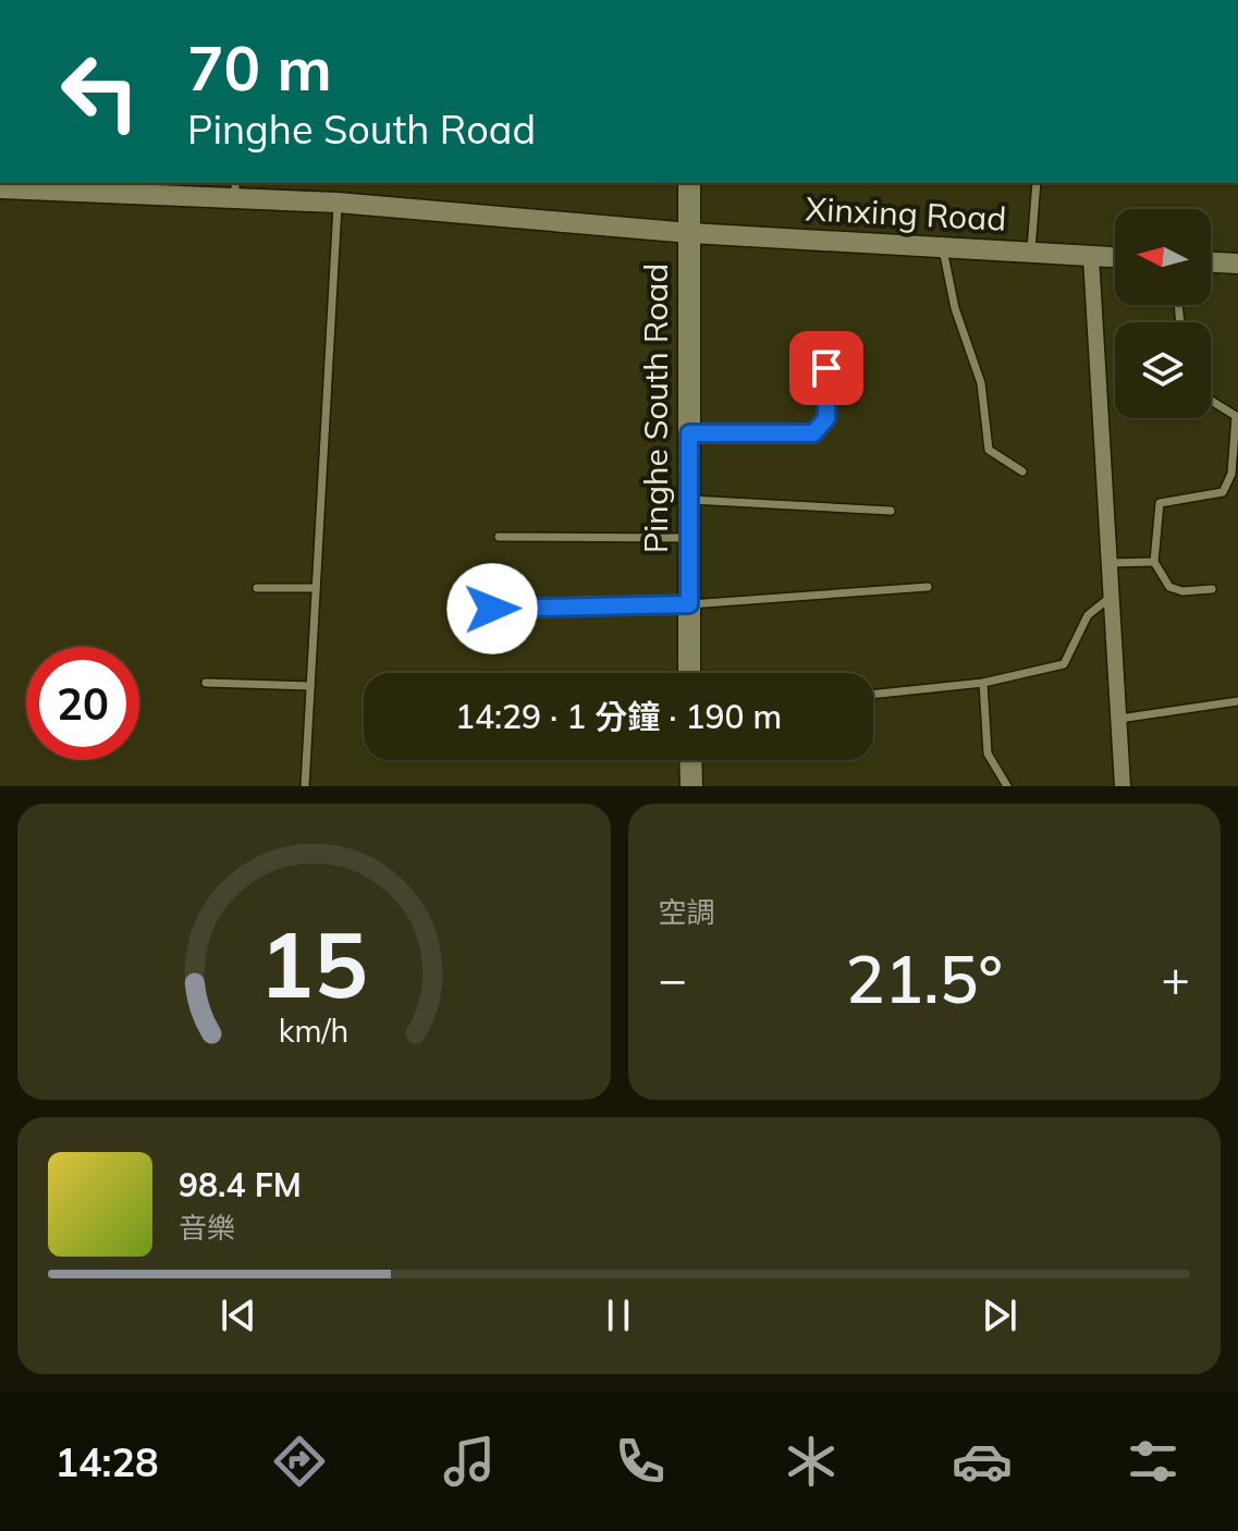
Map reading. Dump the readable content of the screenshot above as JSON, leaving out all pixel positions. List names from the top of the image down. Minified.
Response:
{"streets":{"main road":["Pinghe South Road"],"street":["Xinxing Road"]},"crossings":[["Xinxing Road","Pinghe South Road"]],"north":"left","page":{"turn":["70 m","Pinghe South Road"],"limit":"20","trip":"14:29 · 1 分鐘 · 190 m","tile":"空調","heat":["−","21.5°","+"],"song":["98.4 FM","音樂"],"tabs":"14:28","gauge":["15","km/h"]}}
